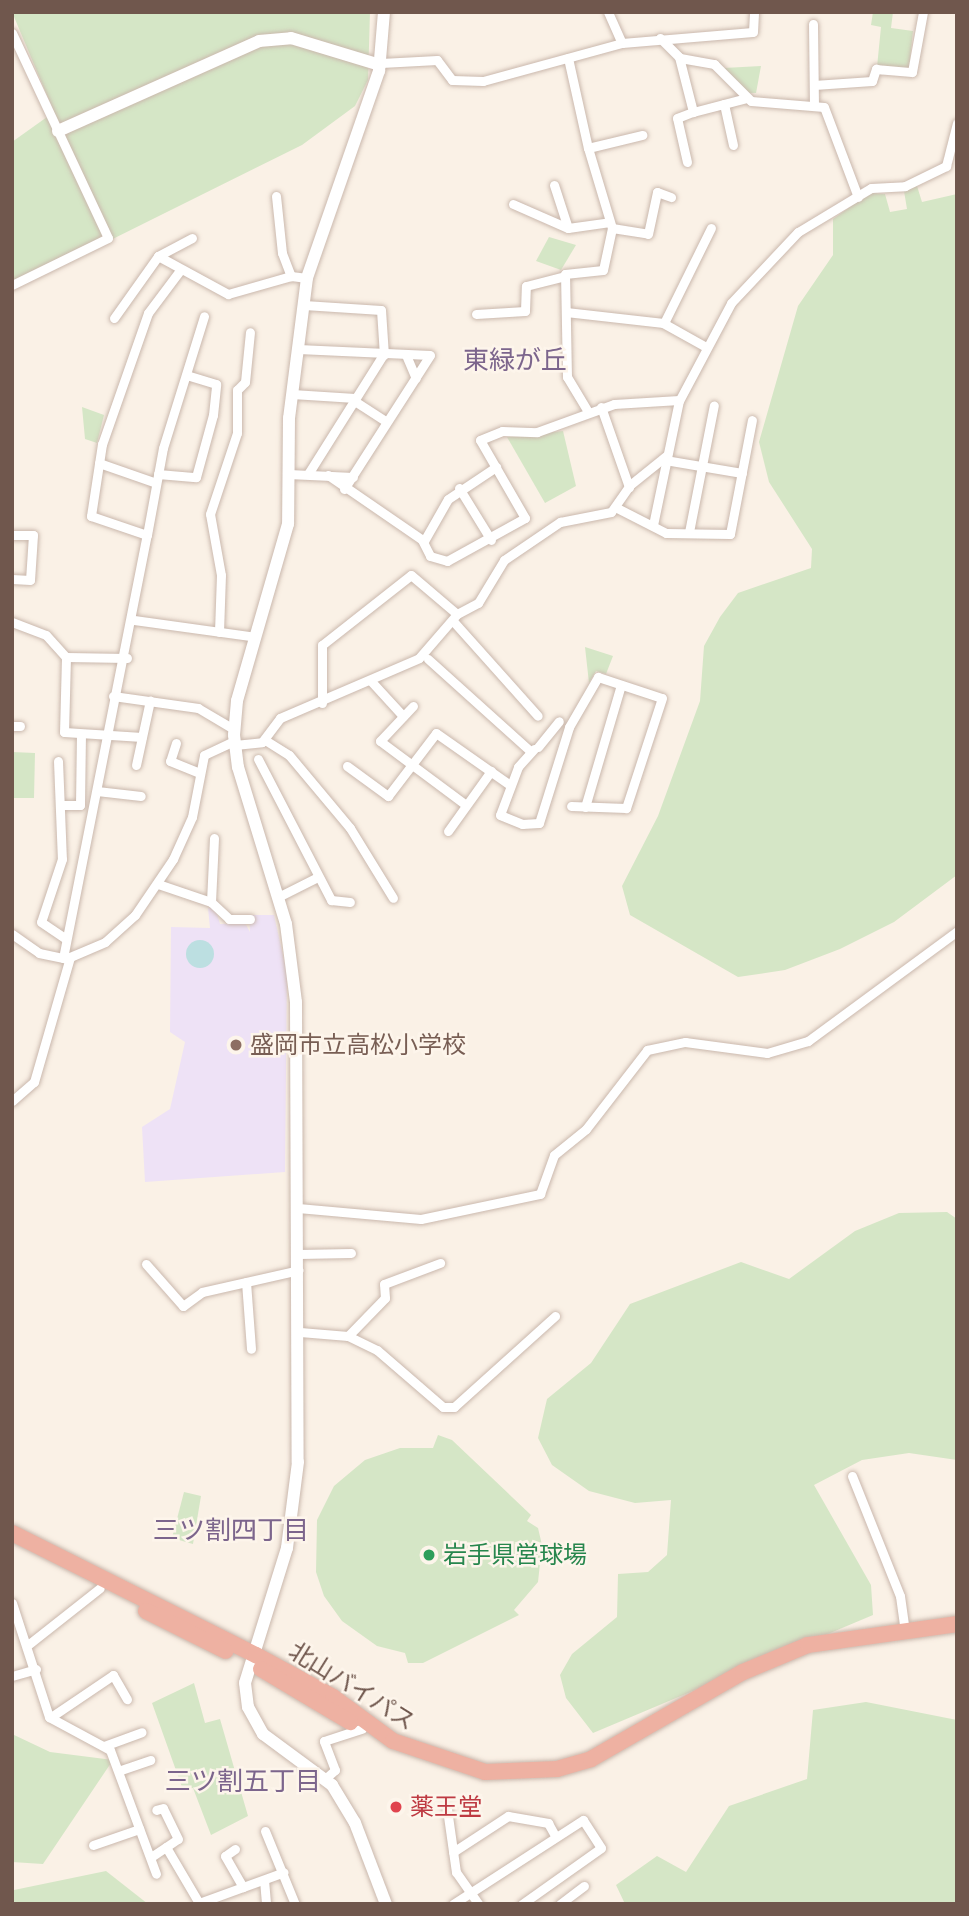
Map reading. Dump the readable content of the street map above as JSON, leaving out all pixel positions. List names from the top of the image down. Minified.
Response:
{"streets":{"highway":["北山バイパス"]},"districts":["東緑が丘","三ツ割四丁目","三ツ割五丁目"],"places":["盛岡市立高松小学校","岩手県営球場","薬王堂"]}
